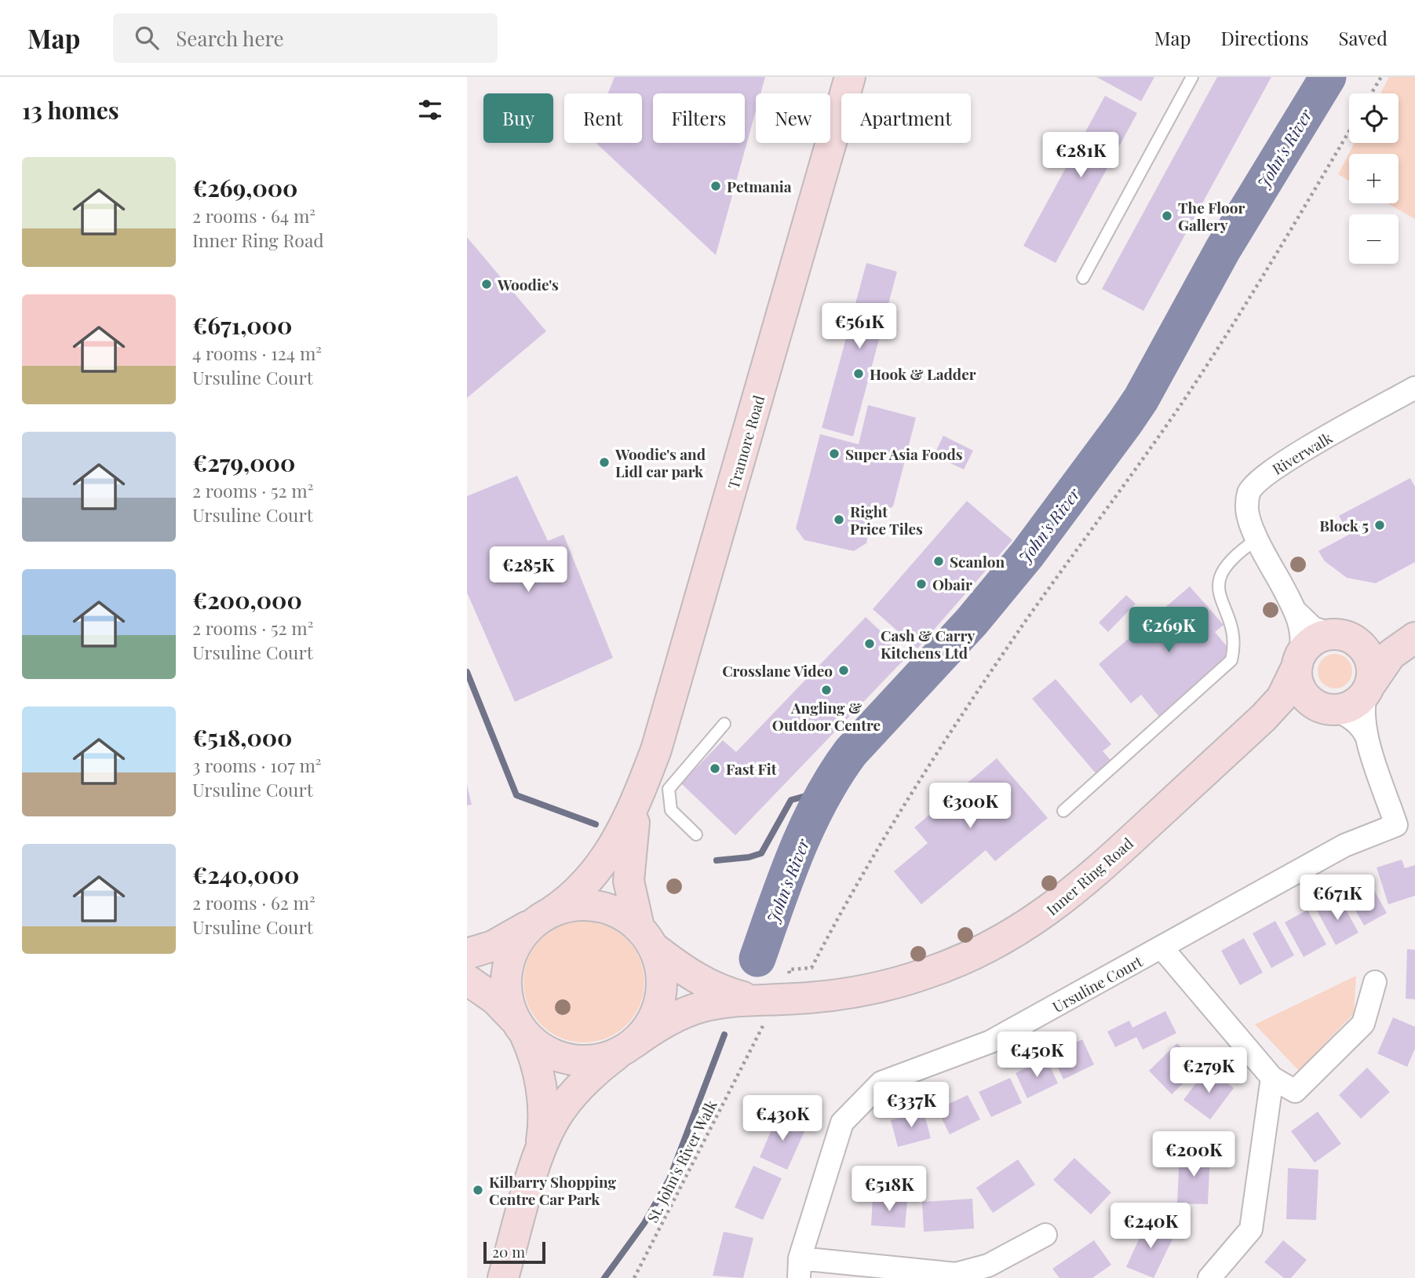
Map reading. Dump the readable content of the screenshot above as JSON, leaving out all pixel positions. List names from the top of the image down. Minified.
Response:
{"streets":{"main road":["Tramore Road","Inner Ring Road"],"street":["Riverwalk","Ursuline Court"],"path":["St. John's River Walk"]},"crossings":[["Tramore Road","Inner Ring Road"],["Inner Ring Road","Ursuline Court"],["Inner Ring Road","St. John's River Walk"]],"water":["John's River"],"places":["Petmania","The Floor Gallery","Woodie's","Hook & Ladder","Super Asia Foods","Woodie's and Lidl car park","Right Price Tiles","Block 5","Scanlon","Obair","Cash & Carry Kitchens Ltd","Crosslane Video","Angling & Outdoor Centre","Fast Fit","Kilbarry Shopping Centre Car Park"],"scale_bar":"20 m","page":{"header":"Map","search":"Search here","nav":["Map","Directions","Saved"],"heading":"13 homes","map_buttons":["+","−"],"chip":["Buy","Rent","Filters","New","Apartment"],"price":["€281K","€561K","€285K","€269K","€300K","€671K","€450K","€279K","€337K","€430K","€200K","€518K","€240K"],"list":[{"name":"€269,000","note":"2 rooms · 64 m² · Inner Ring Road"},{"name":"€671,000","note":"4 rooms · 124 m² · Ursuline Court"},{"name":"€279,000","note":"2 rooms · 52 m² · Ursuline Court"},{"name":"€200,000","note":"2 rooms · 52 m² · Ursuline Court"},{"name":"€518,000","note":"3 rooms · 107 m² · Ursuline Court"},{"name":"€240,000","note":"2 rooms · 62 m² · Ursuline Court"}],"scale":"20 m"}}
